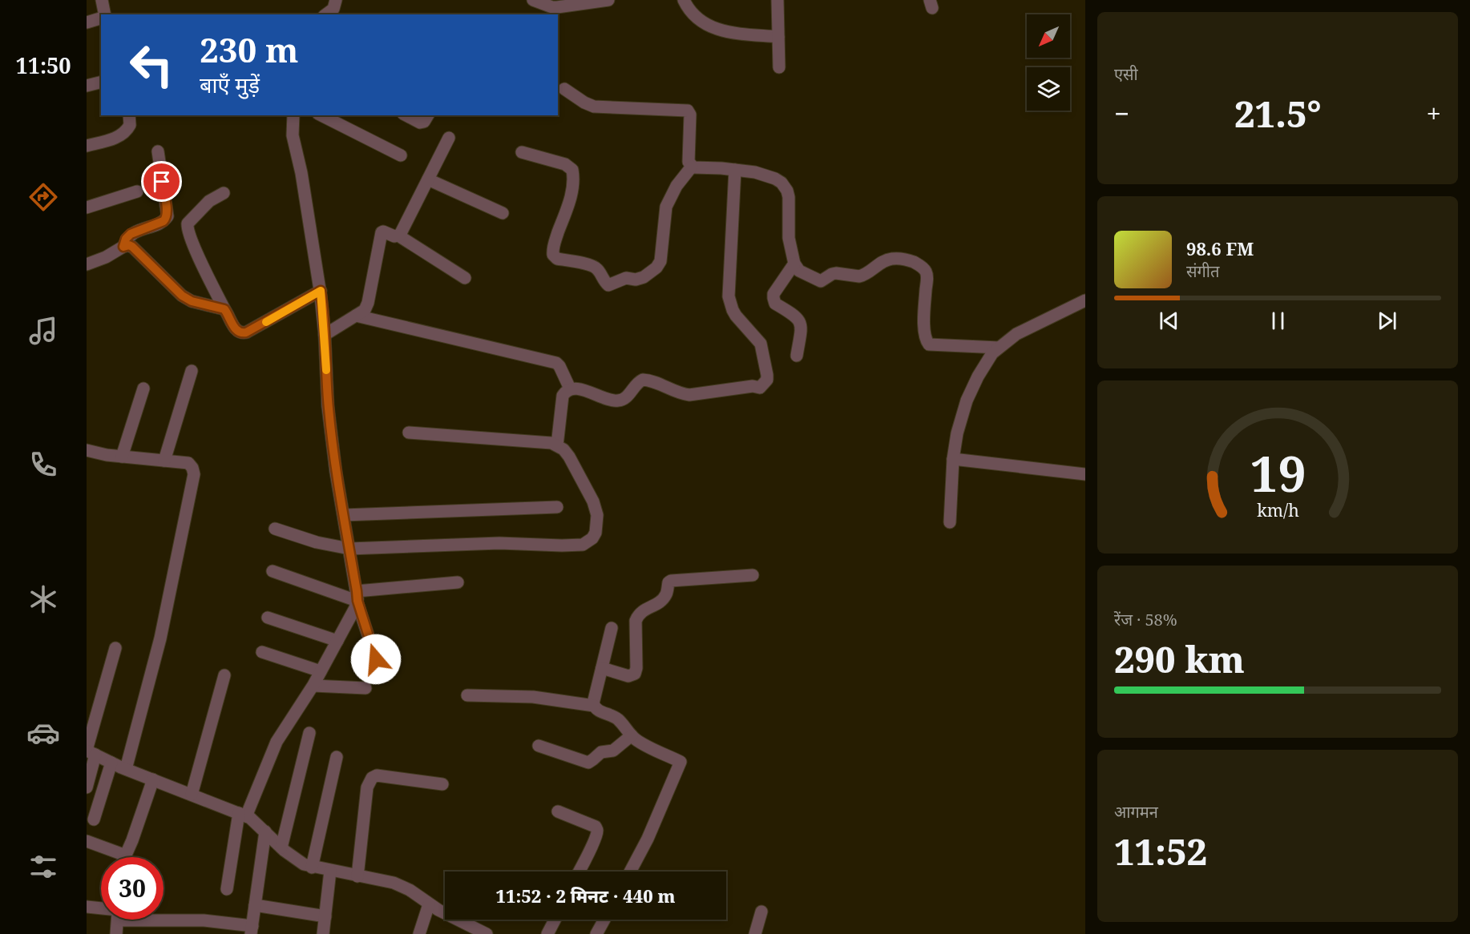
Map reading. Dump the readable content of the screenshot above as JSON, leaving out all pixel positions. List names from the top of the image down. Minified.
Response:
{"north":"bottom left","page":{"tabs":"11:50","tile":["एसी",["रेंज · 58%","290 km"],["आगमन","11:52"]],"turn":["230 m","बाएँ मुड़ें"],"heat":["−","21.5°","+"],"song":["98.6 FM","संगीत"],"limit":"30","trip":"11:52 · 2 मिनट · 440 m","gauge":["19","km/h"]}}
